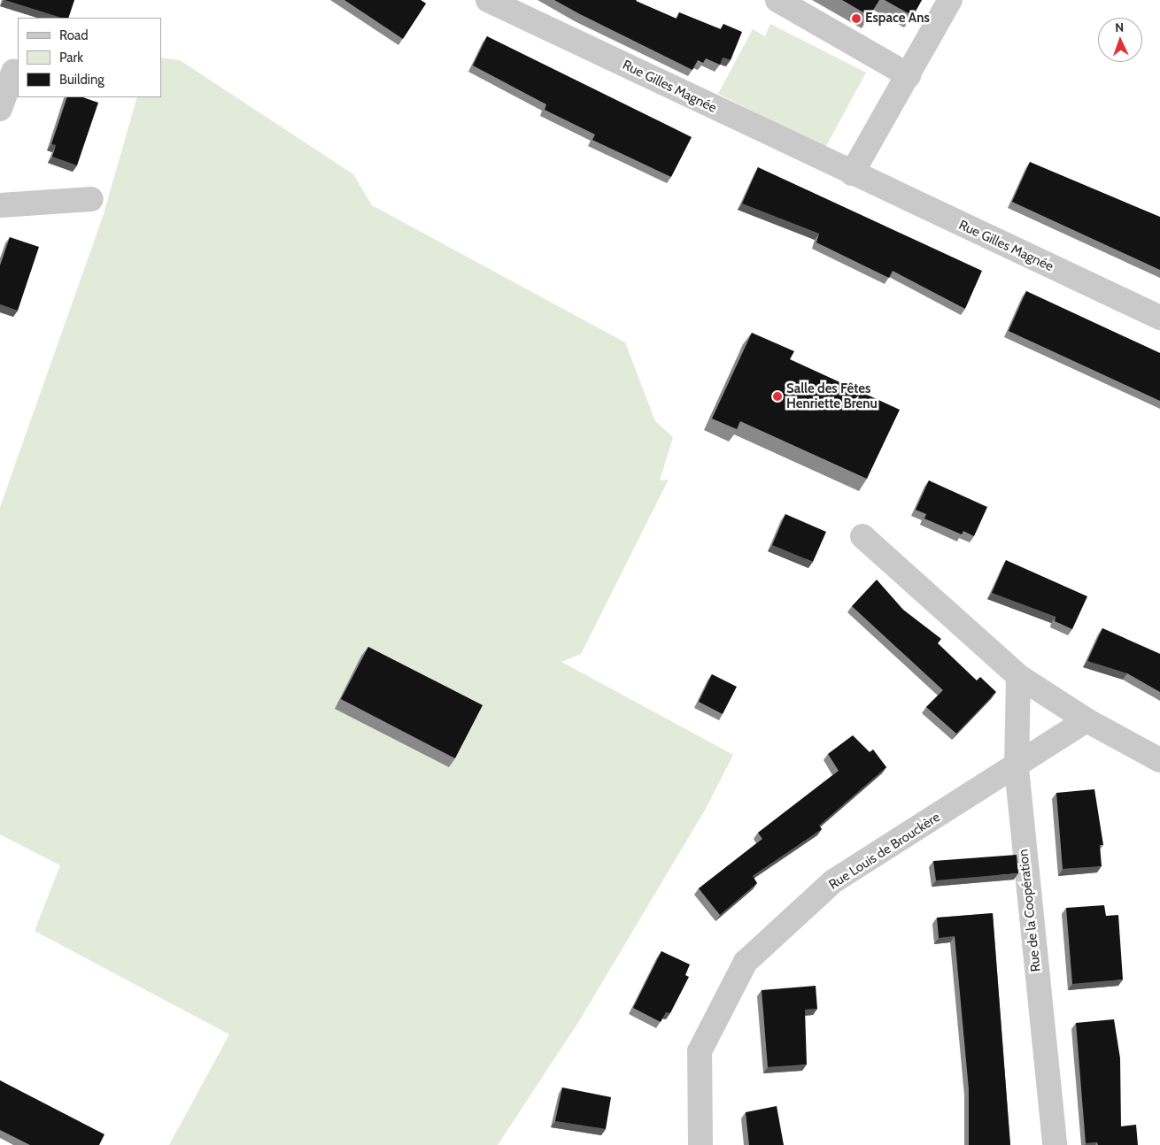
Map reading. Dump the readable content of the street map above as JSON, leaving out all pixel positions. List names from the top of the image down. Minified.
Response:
{"streets":{"street":["Rue Gilles Magnée","Rue Louis de Brouckère","Rue de la Coopération"]},"crossings":[["Rue Louis de Brouckère","Rue de la Coopération"]],"places":["Espace Ans","Salle des Fêtes Henriette Brenu"],"legend":["Road","Park","Building"],"north":"top"}
